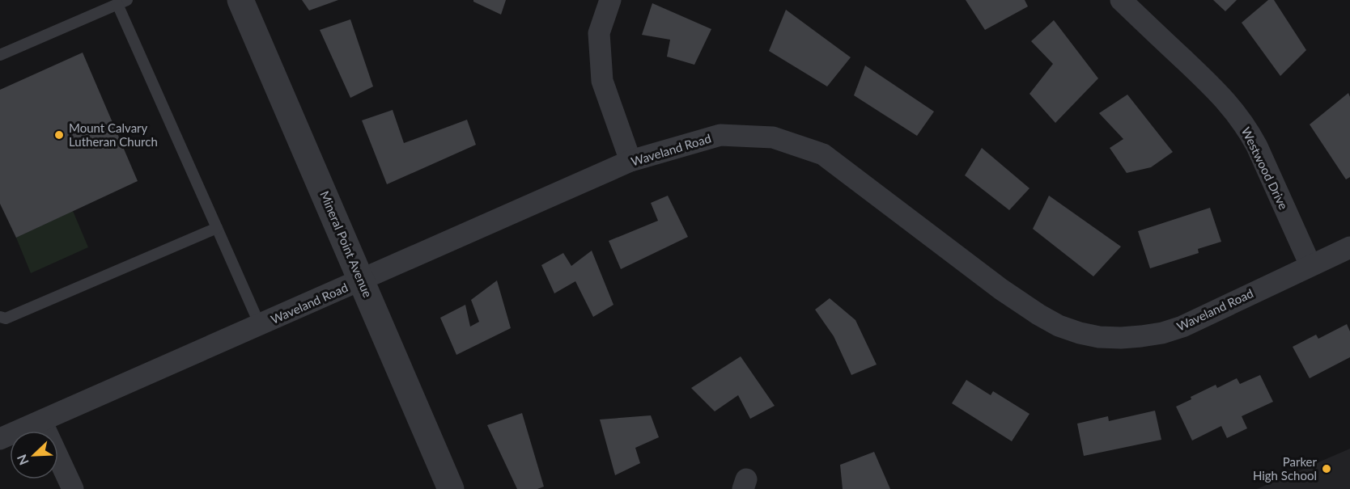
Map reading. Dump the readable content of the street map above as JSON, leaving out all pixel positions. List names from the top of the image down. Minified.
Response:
{"streets":{"street":["Waveland Road","Westwood Drive","Mineral Point Avenue"]},"crossings":[["Waveland Road","Westwood Drive"],["Waveland Road","Mineral Point Avenue"]],"places":["Mount Calvary Lutheran Church","Parker High School"],"north":"bottom left"}
